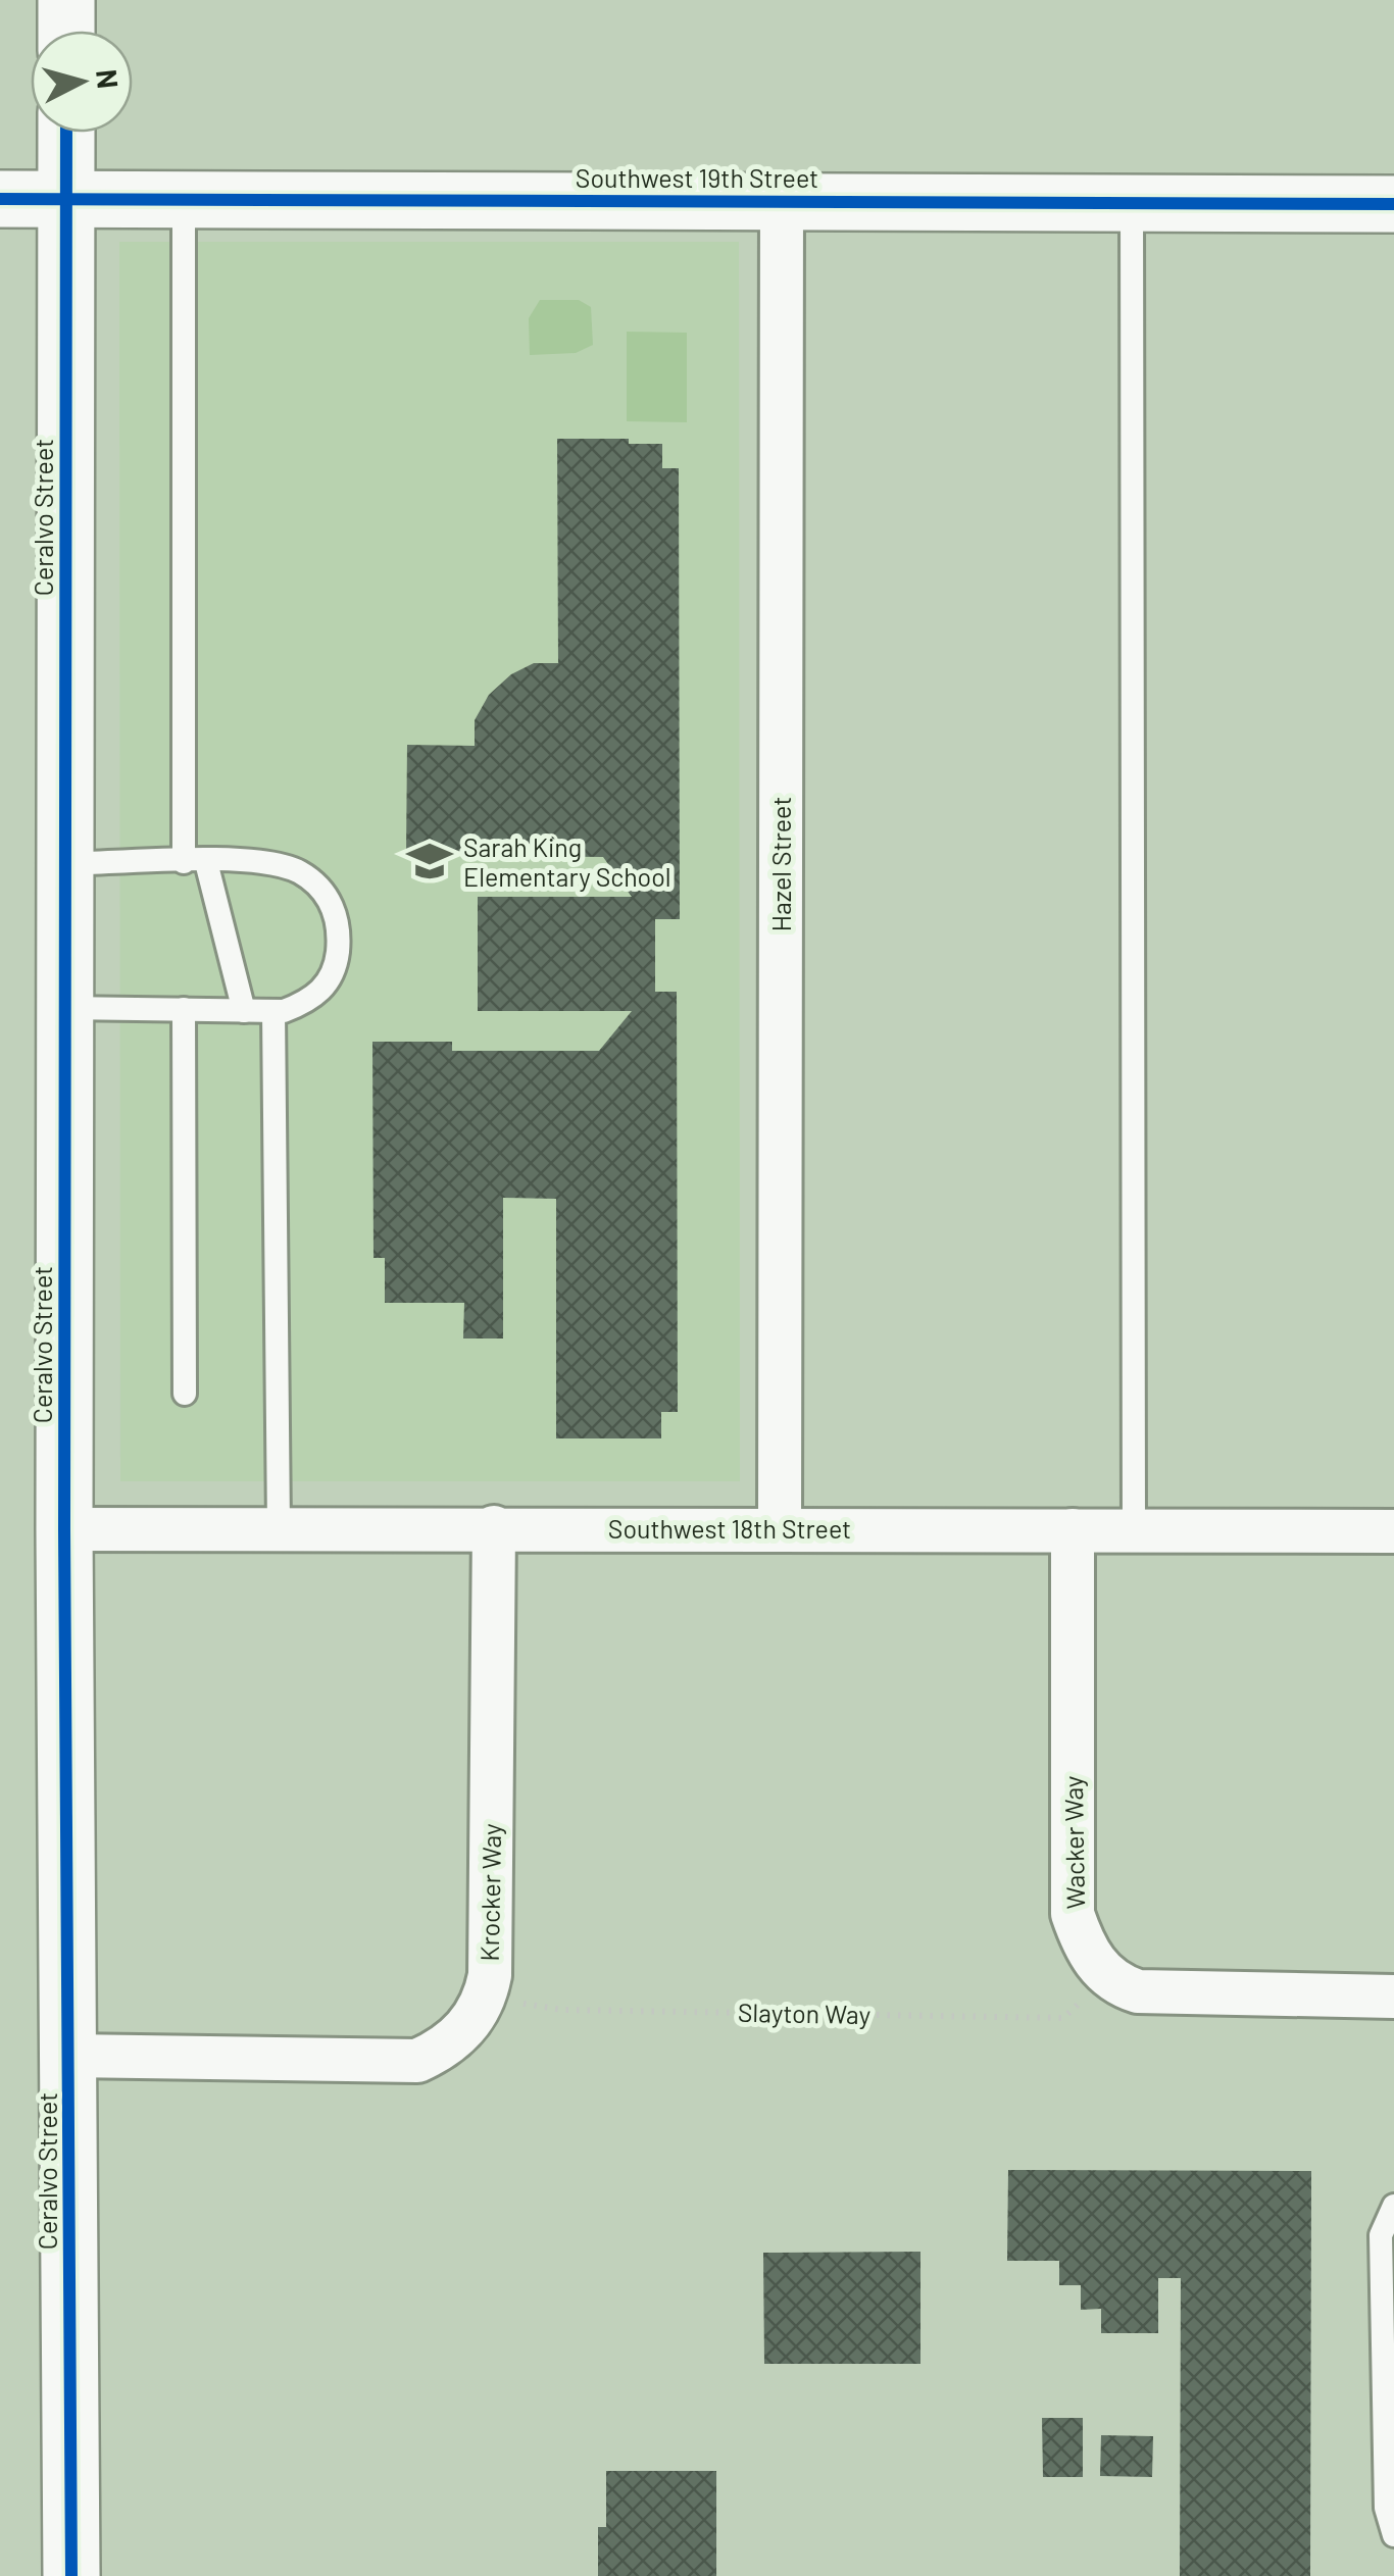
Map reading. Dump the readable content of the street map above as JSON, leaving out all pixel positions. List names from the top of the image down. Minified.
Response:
{"streets":{"street":["Southwest 19th Street","Ceralvo Street","Hazel Street","Southwest 18th Street","Wacker Way","Krocker Way"],"path":["Slayton Way"]},"crossings":[["Southwest 19th Street","Ceralvo Street"],["Southwest 19th Street","Hazel Street"],["Ceralvo Street","Southwest 18th Street"],["Ceralvo Street","Krocker Way"],["Hazel Street","Southwest 18th Street"],["Southwest 18th Street","Wacker Way"],["Southwest 18th Street","Krocker Way"],["Wacker Way","Slayton Way"],["Krocker Way","Slayton Way"]],"places":{"school or university":["Sarah King Elementary School"]},"north":"right"}
